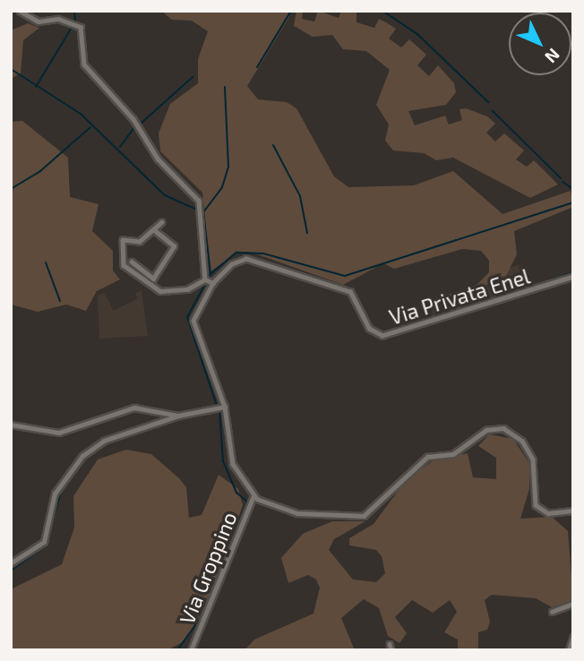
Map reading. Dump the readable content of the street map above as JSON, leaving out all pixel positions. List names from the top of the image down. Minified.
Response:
{"streets":{"street":["Via Privata Enel","Via Groppino"]},"crossings":[["Via Privata Enel","Via Groppino"]],"north":"bottom right"}
